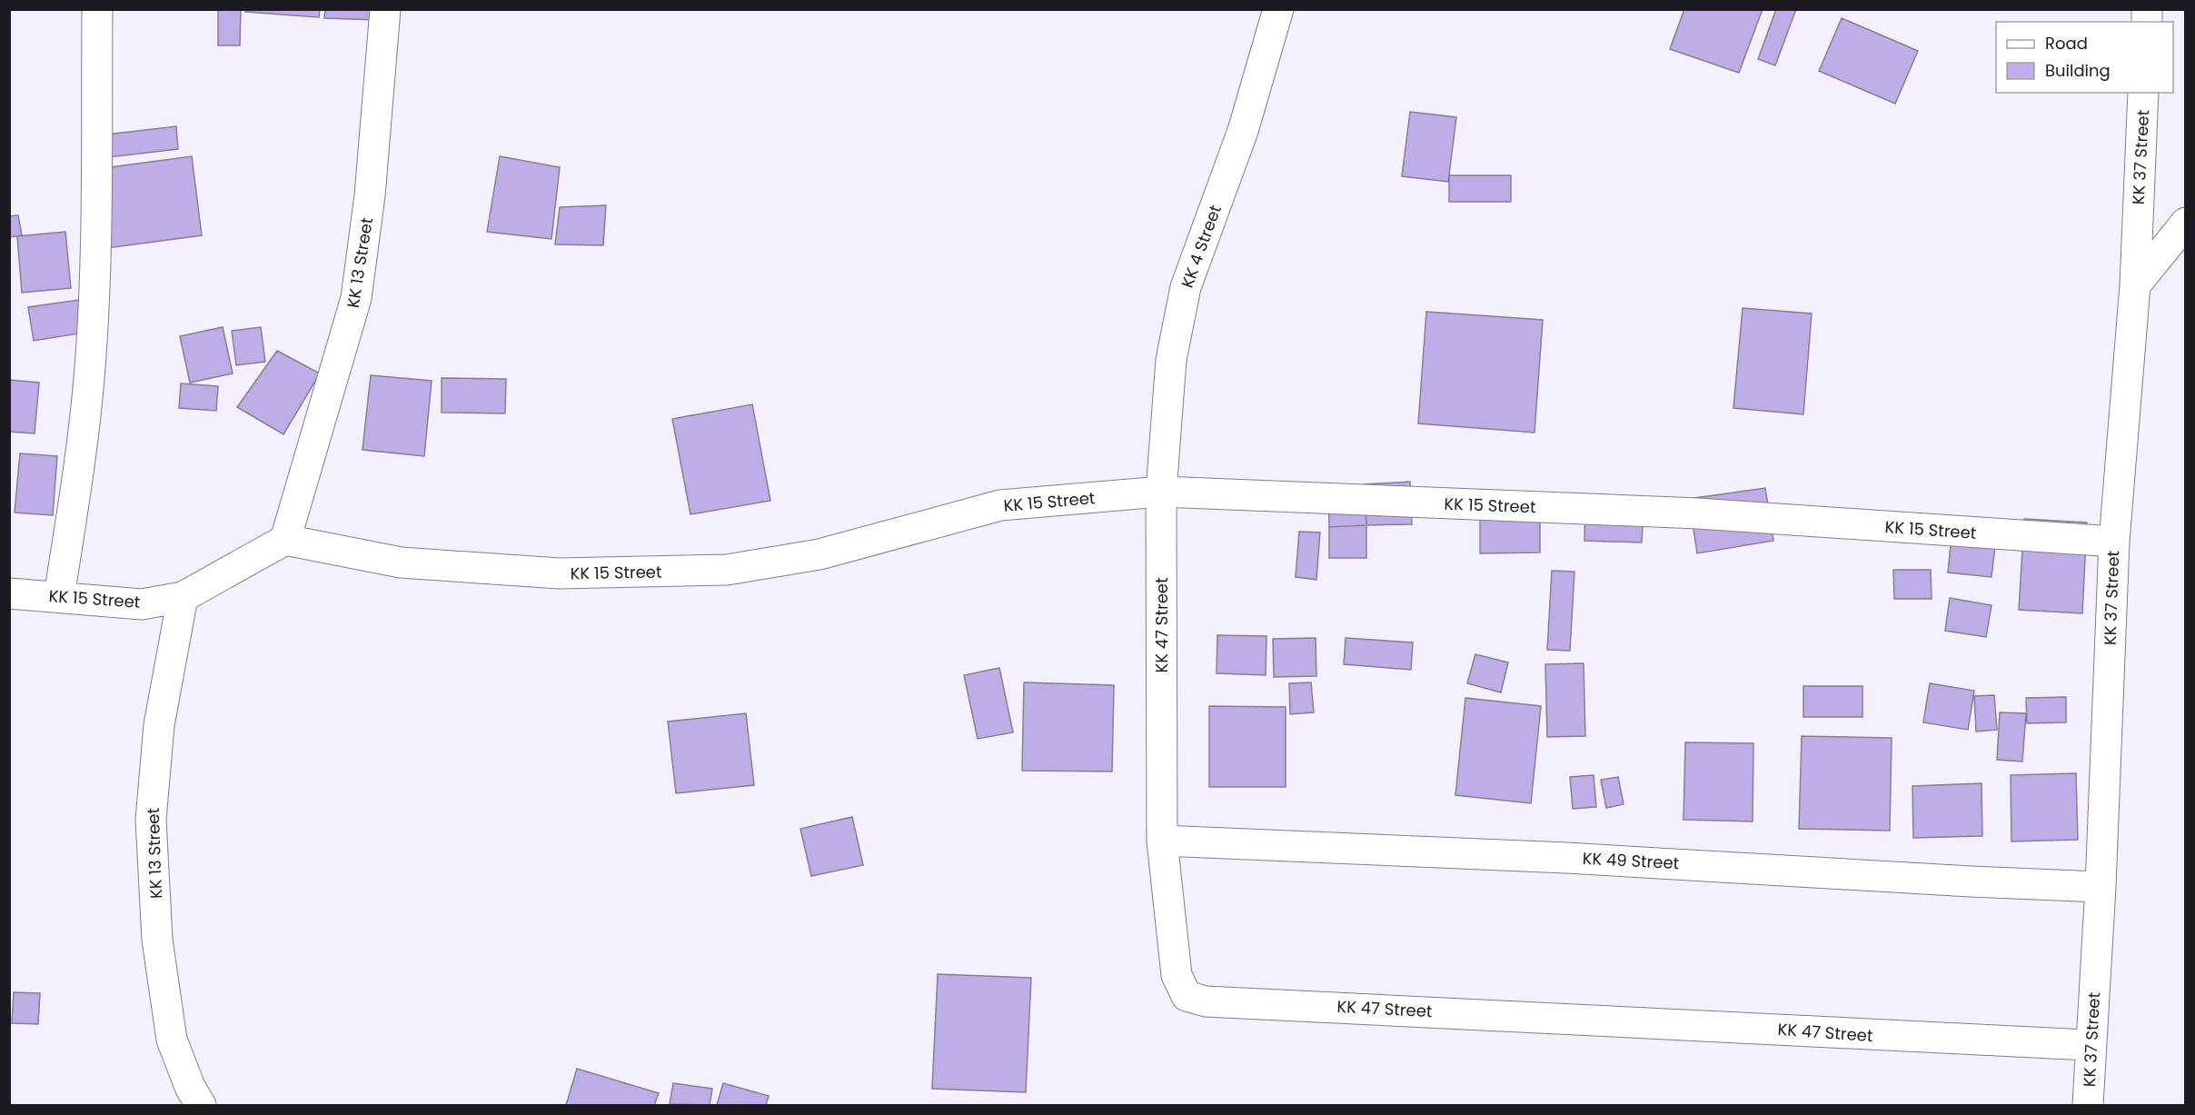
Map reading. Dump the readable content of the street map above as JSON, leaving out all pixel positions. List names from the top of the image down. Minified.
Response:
{"streets":{"street":["KK 37 Street","KK 4 Street","KK 13 Street","KK 15 Street","KK 47 Street","KK 49 Street"]},"crossings":[["KK 37 Street","KK 15 Street"],["KK 37 Street","KK 47 Street"],["KK 37 Street","KK 49 Street"],["KK 4 Street","KK 15 Street"],["KK 4 Street","KK 47 Street"],["KK 13 Street","KK 15 Street"],["KK 15 Street","KK 47 Street"],["KK 47 Street","KK 49 Street"]],"legend":["Road","Building"]}
